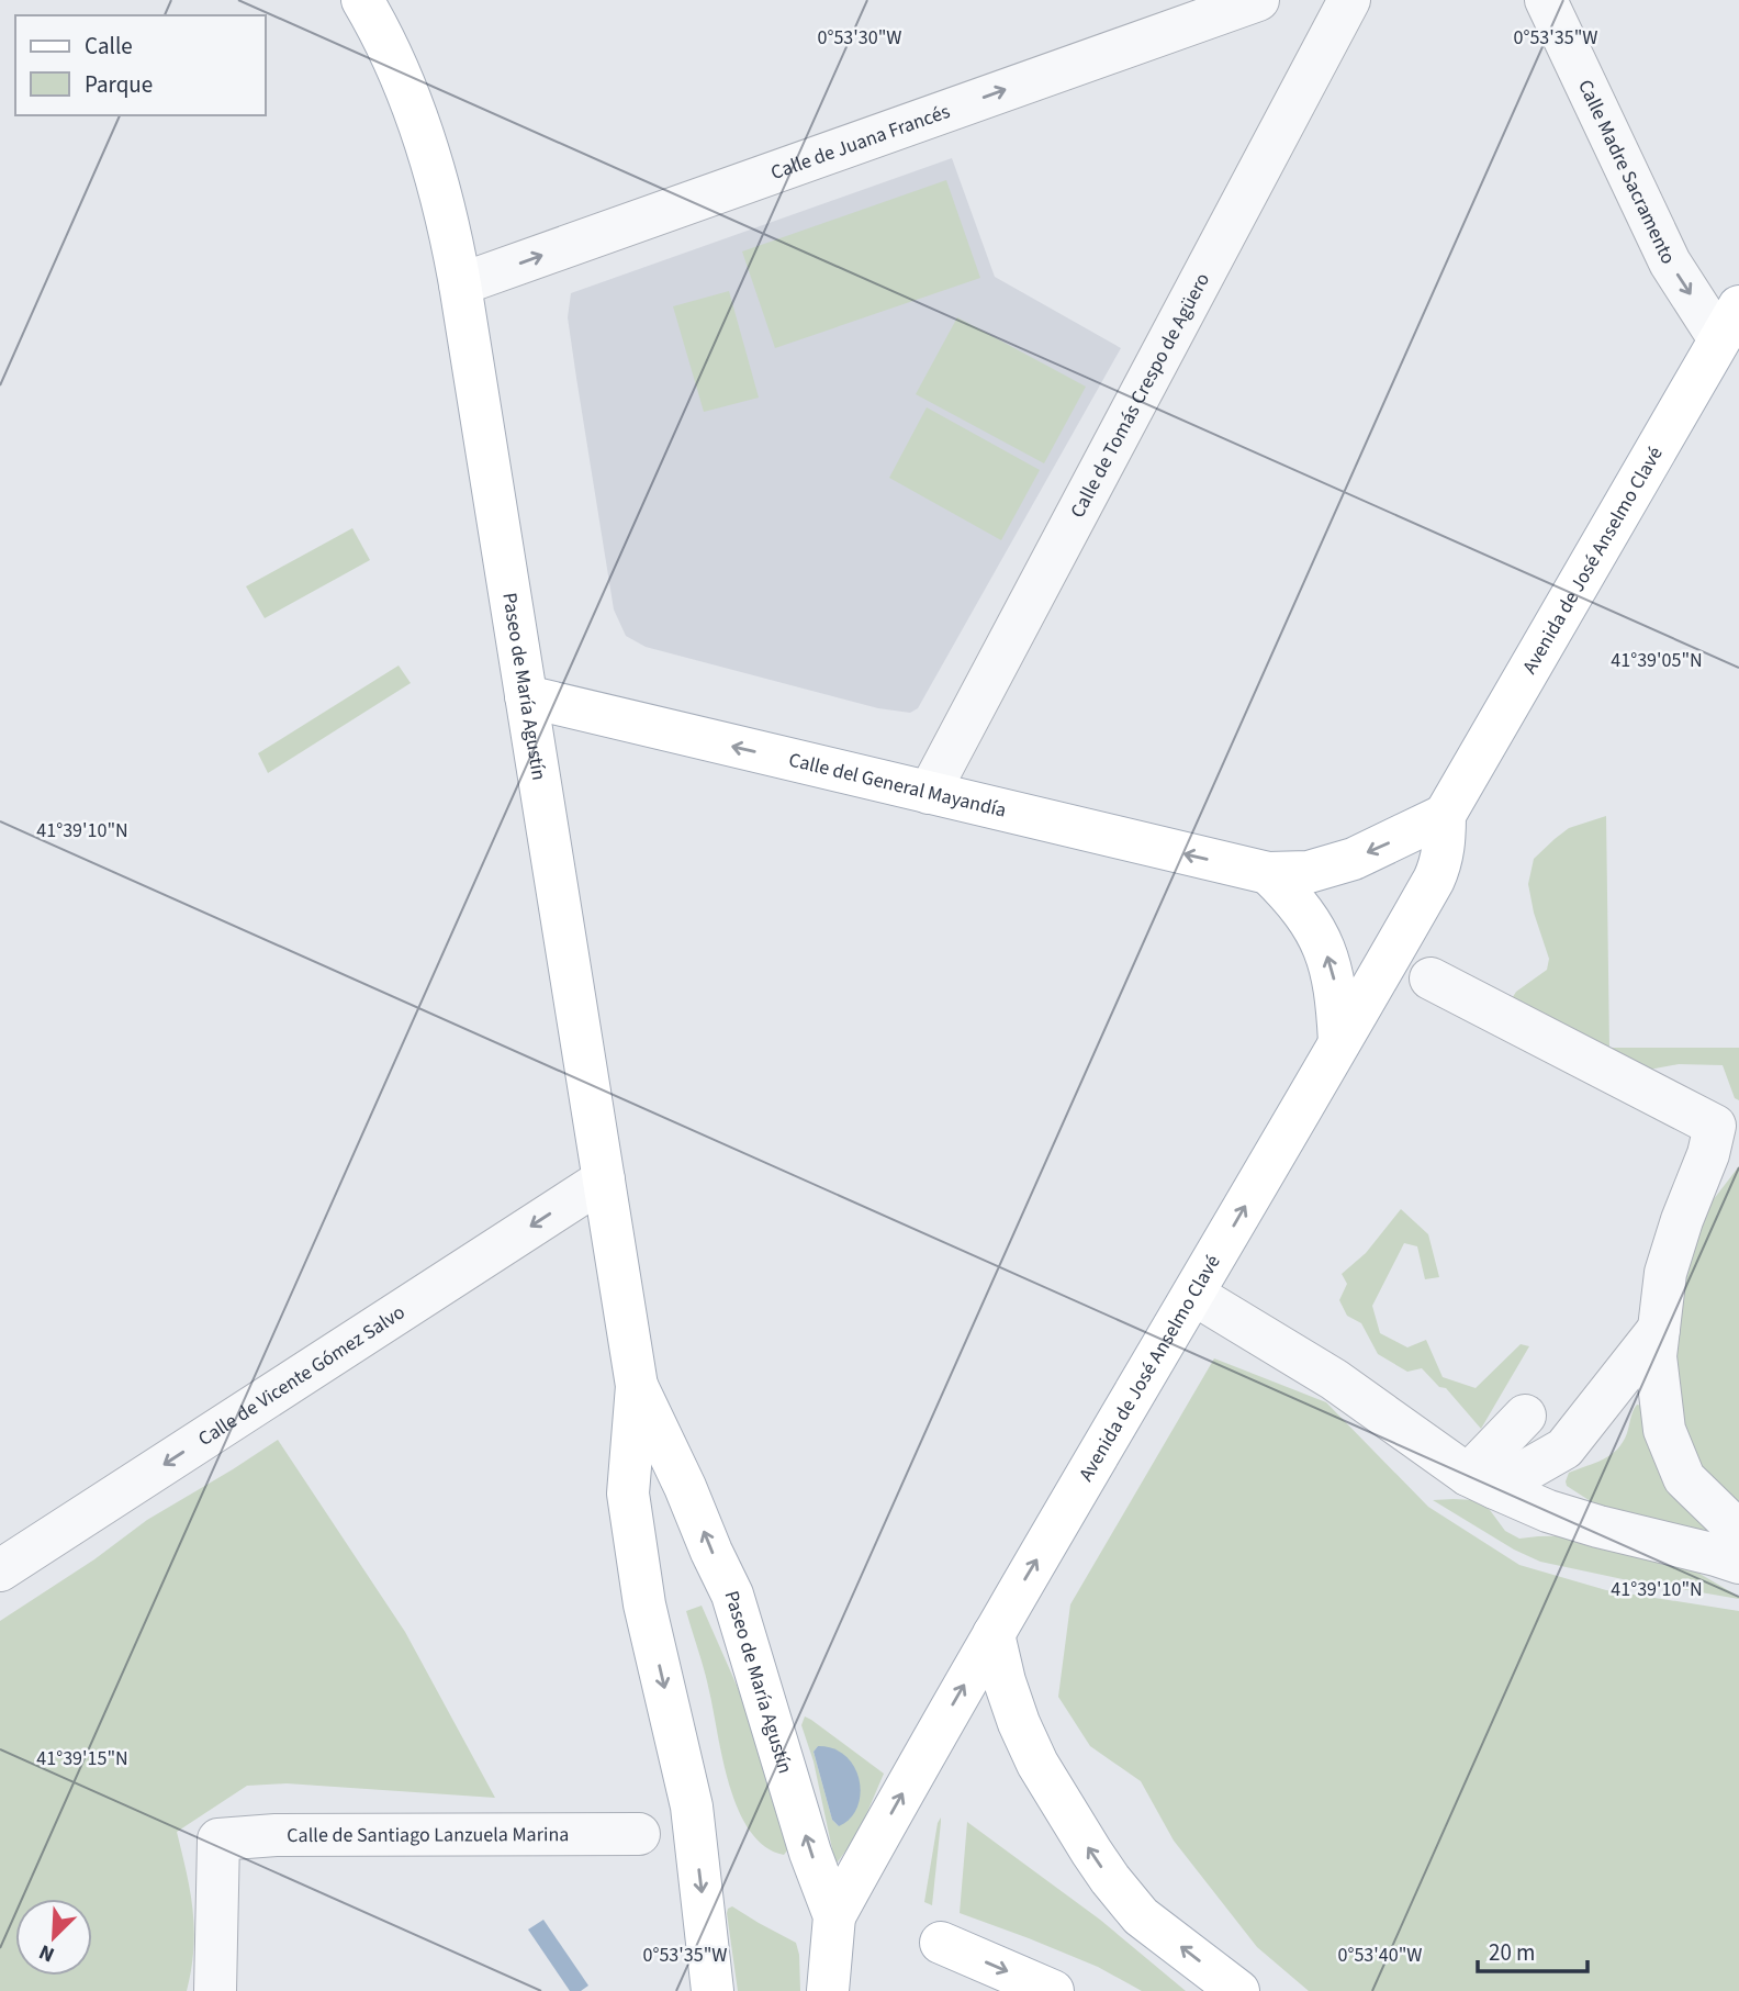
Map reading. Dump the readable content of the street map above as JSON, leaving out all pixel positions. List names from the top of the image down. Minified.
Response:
{"streets":{"main road":["Avenida de José Anselmo Clavé","Paseo de María Agustín","Calle del General Mayandía"],"street":["Calle de Juana Francés","Calle Madre Sacramento","Calle de Tomás Crespo de Agüero","Calle de Vicente Gómez Salvo","Calle de Santiago Lanzuela Marina"]},"crossings":[["Calle de Juana Francés","Paseo de María Agustín"],["Calle Madre Sacramento","Avenida de José Anselmo Clavé"],["Calle de Tomás Crespo de Agüero","Calle del General Mayandía"],["Avenida de José Anselmo Clavé","Paseo de María Agustín"],["Paseo de María Agustín","Calle del General Mayandía"],["Paseo de María Agustín","Calle de Vicente Gómez Salvo"]],"one_way":["Calle de Juana Francés","Calle Madre Sacramento","Avenida de José Anselmo Clavé","Calle del General Mayandía","Calle de Vicente Gómez Salvo"],"legend":["Calle","Parque"],"scale_bar":"20 m","north":"bottom left","coordinates":["0°53'30\"W","0°53'35\"W","41°39'05\"N","41°39'10\"N","41°39'15\"N","0°53'40\"W"]}
